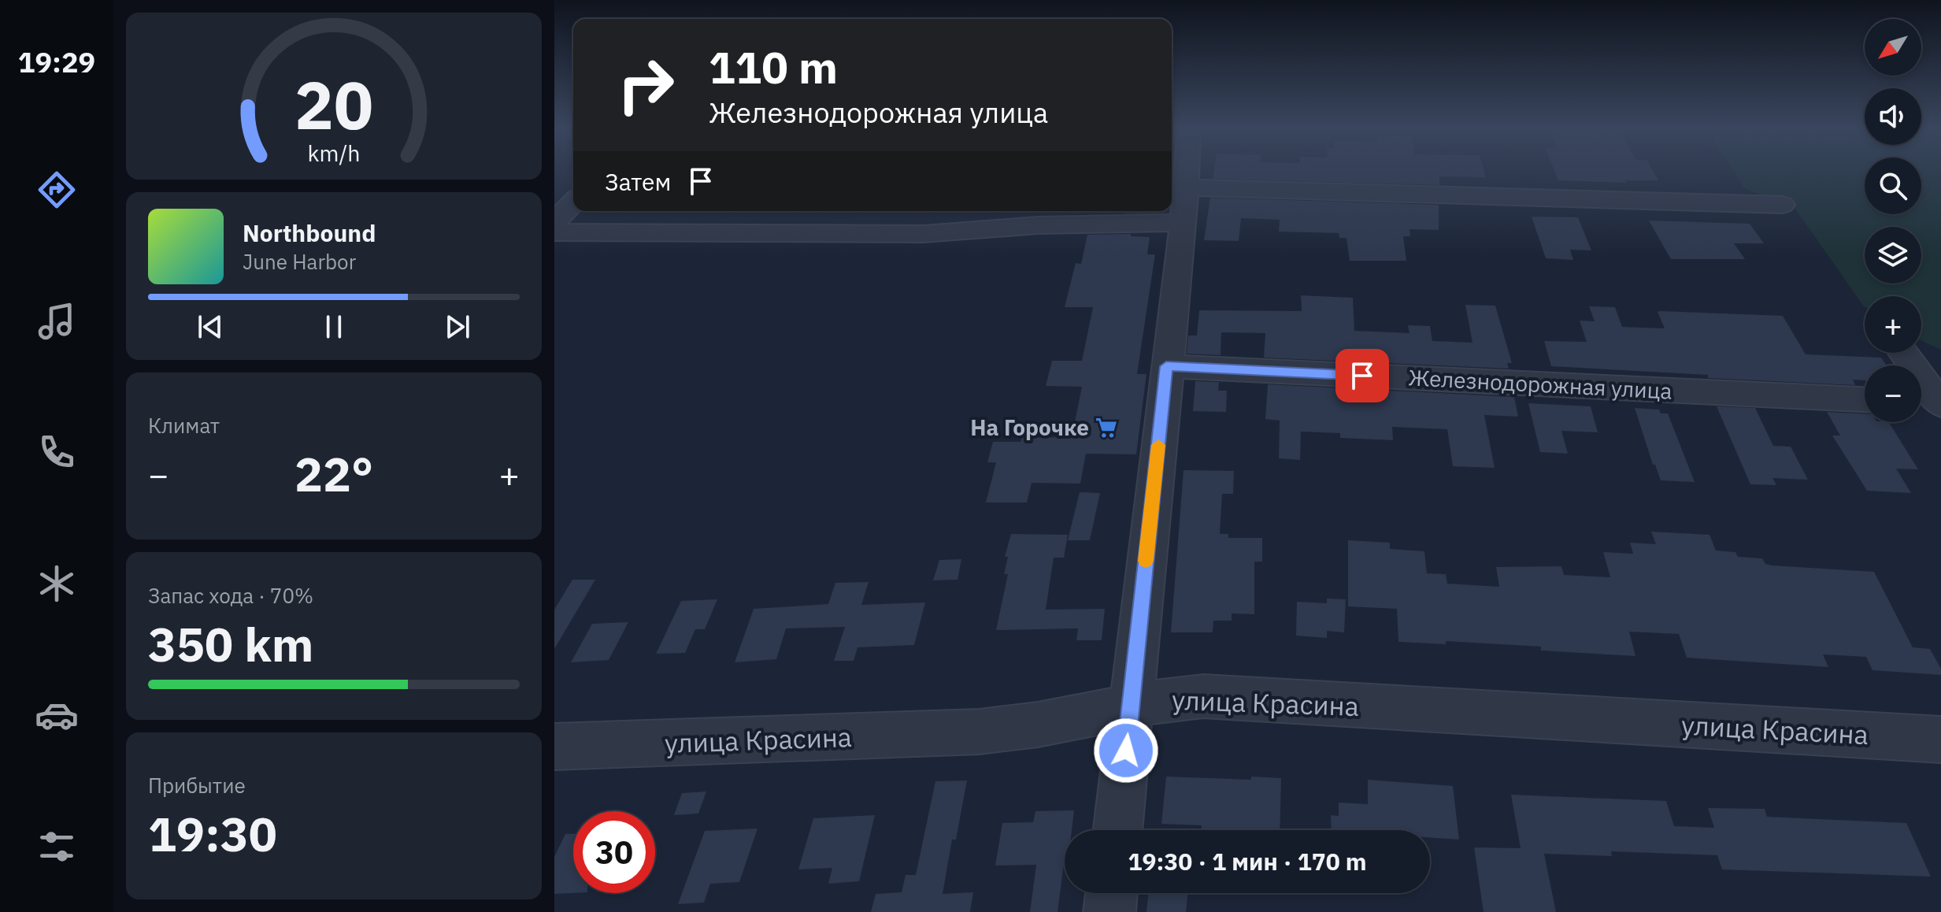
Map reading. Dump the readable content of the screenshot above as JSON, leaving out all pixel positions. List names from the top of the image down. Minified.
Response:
{"streets":{"street":["Железнодорожная улица","улица Красина"]},"places":{"supermarket":["На Горочке"]},"north":"bottom left","page":{"tabs":"19:29","map_buttons":["+","−"],"turn":["110 m","Железнодорожная улица"],"then":"Затем","song":["Northbound","June Harbor"],"tile":["Климат",["Запас хода · 70%","350 km"],["Прибытие","19:30"]],"heat":["−","22°","+"],"limit":"30","trip":"19:30 · 1 мин · 170 m","gauge":["20","km/h"]}}
